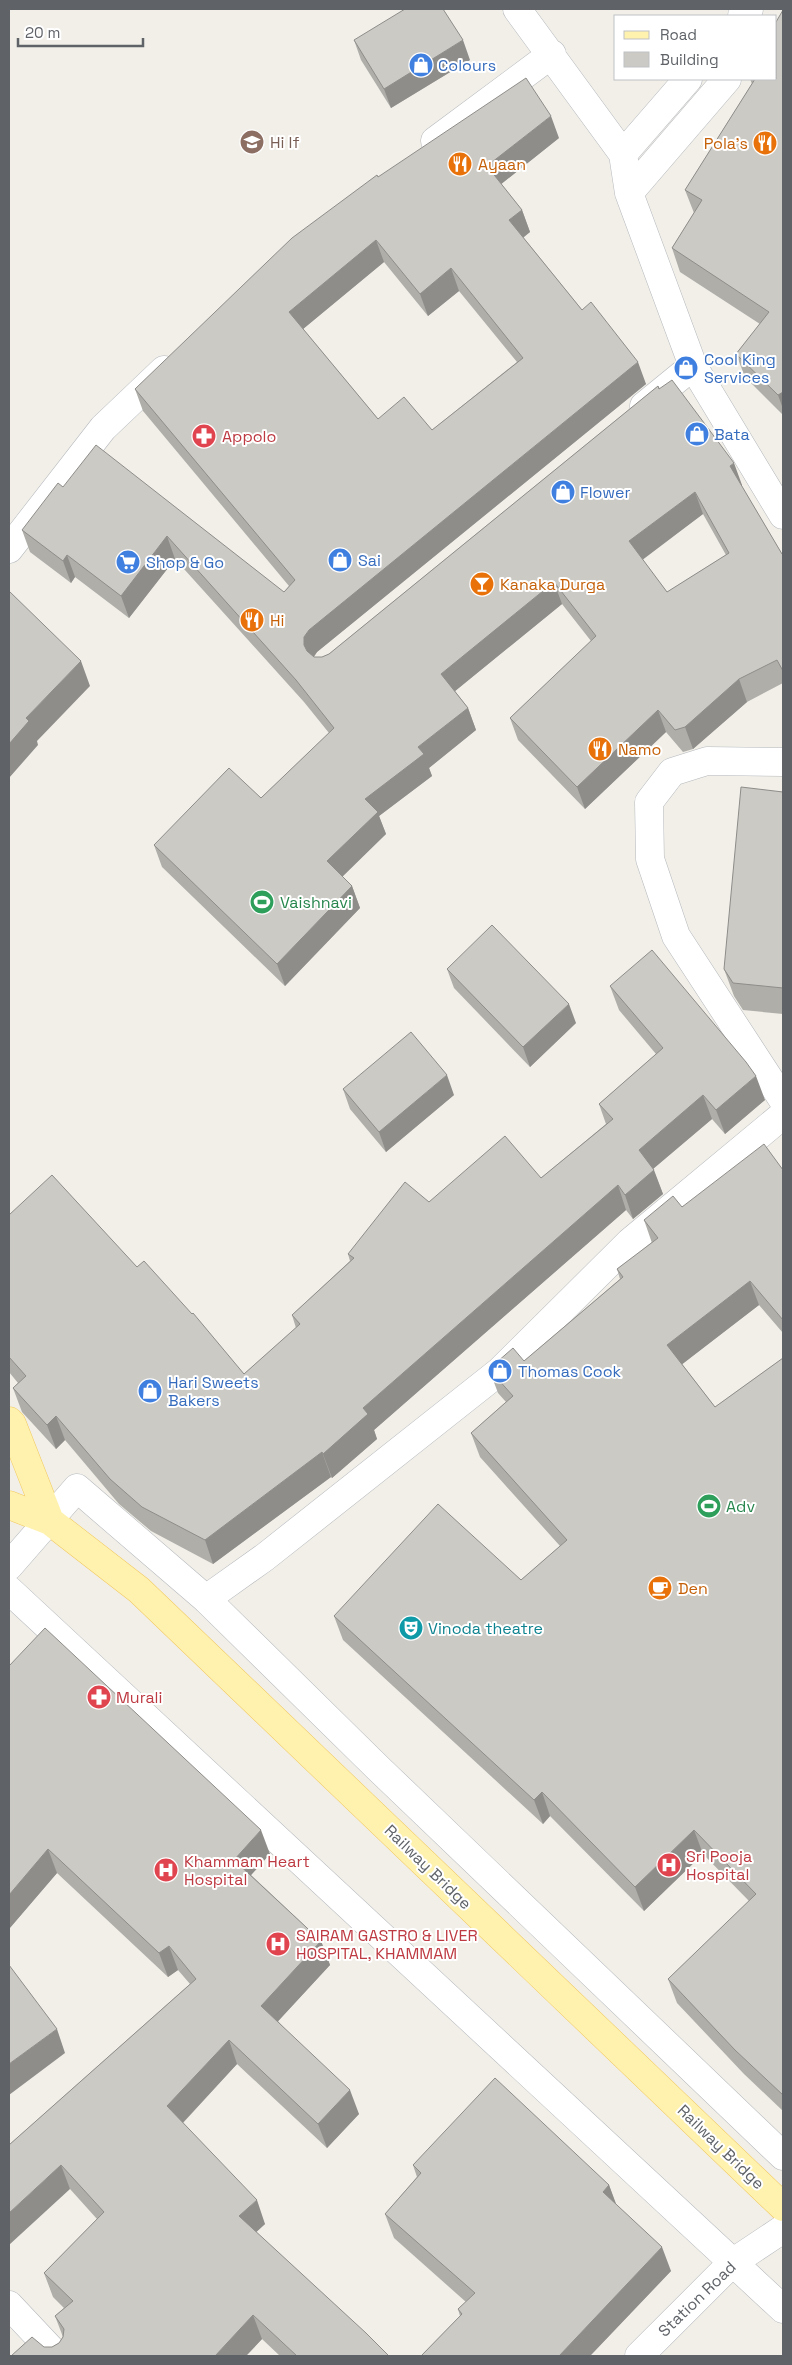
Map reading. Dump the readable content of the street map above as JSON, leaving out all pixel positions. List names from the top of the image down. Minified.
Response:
{"streets":{"main road":["Railway Bridge"],"street":["Station Road"]},"places":{"shop":["Colours","Cool King Services","Bata","Flower","Sai","Thomas Cook","Hari Sweets Bakers"],"school or university":["Hi If"],"restaurant":["Pola's","Ayaan","Hi","Namo"],"pharmacy":["Appolo","Murali"],"supermarket":["Shop & Go"],"bar":["Kanaka Durga"],"sports":["Vaishnavi","Adv"],"cafe":["Den"],"theatre":["Vinoda theatre"],"hospital":["Sri Pooja Hospital","Khammam Heart Hospital","SAIRAM GASTRO & LIVER HOSPITAL, KHAMMAM"]},"legend":["Road","Building"],"scale_bar":"20 m"}
